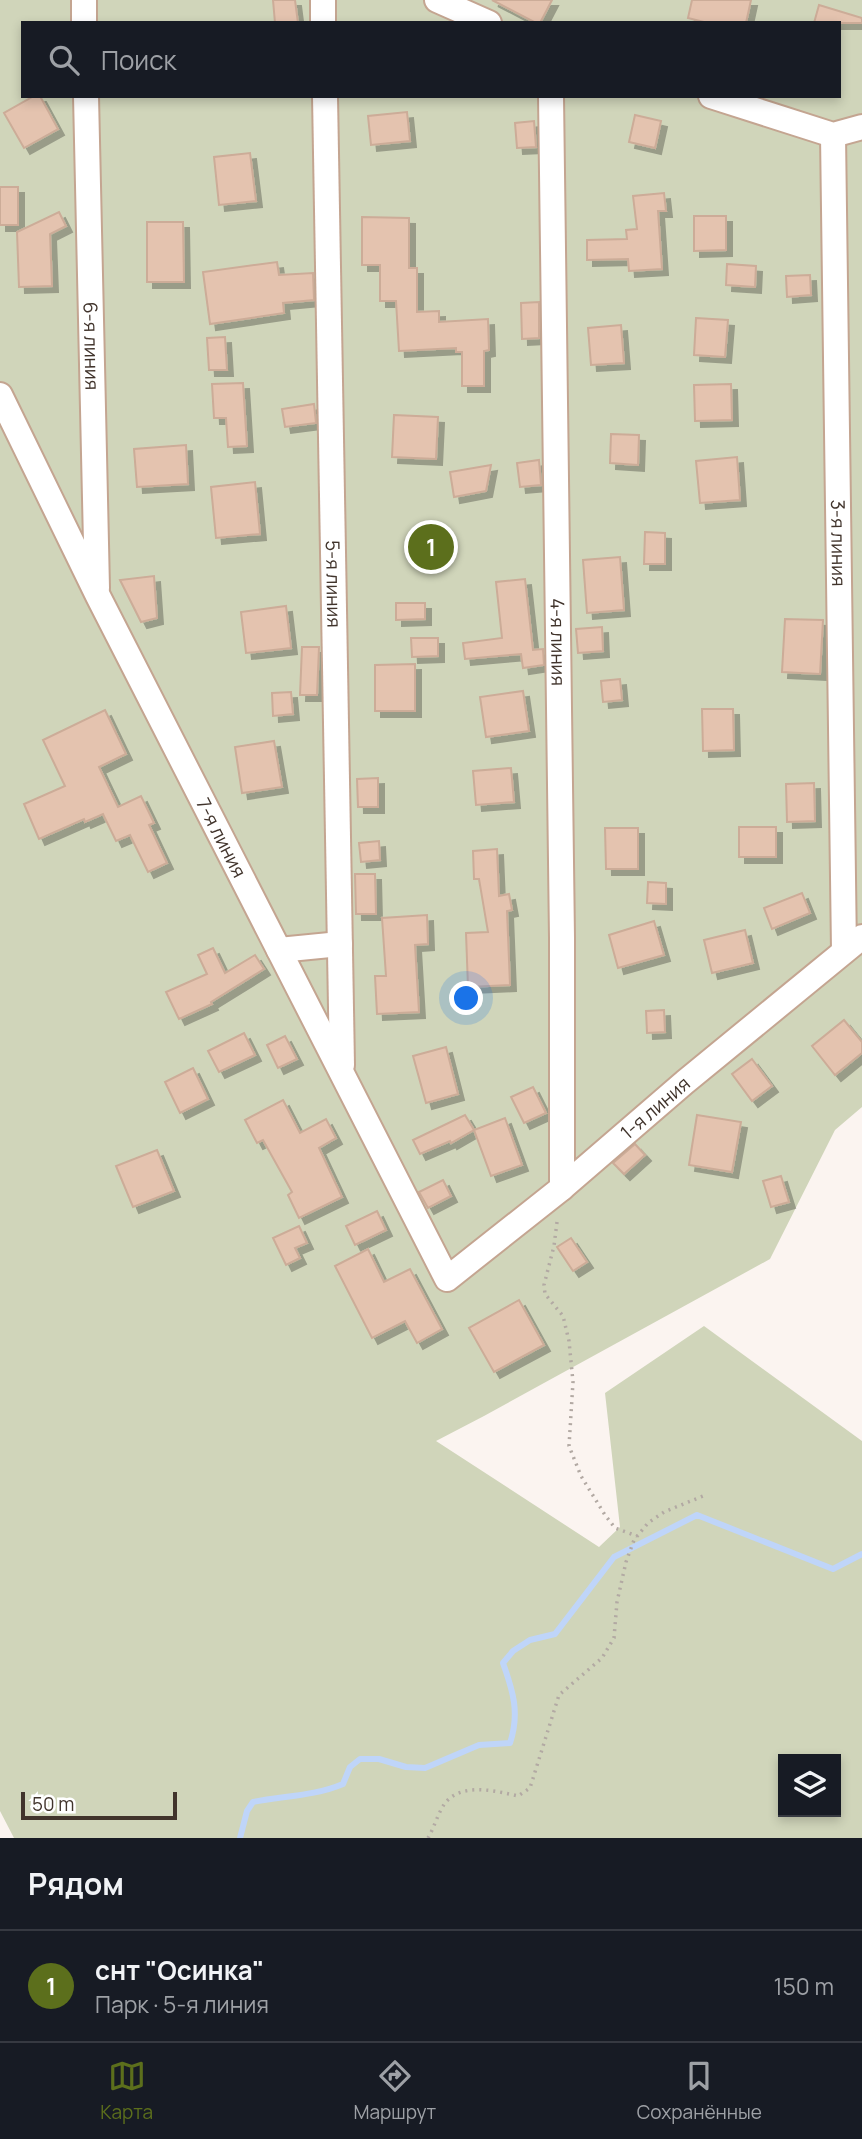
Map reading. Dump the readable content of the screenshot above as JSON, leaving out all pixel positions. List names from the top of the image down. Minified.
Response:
{"streets":{"street":["6-я линия","3-я линия","5-я линия","4-я линия","7-я линия","1-я линия"]},"crossings":[["6-я линия","7-я линия"],["3-я линия","1-я линия"],["5-я линия","7-я линия"],["4-я линия","1-я линия"],["7-я линия","1-я линия"]],"scale_bar":"50 m","page":{"search":"Поиск","pins":"1","scale":"50 m","heading":"Рядом","list":[{"mark":"1","name":"снт \"Осинка\"","note":"Парк · 5-я линия","value":"150 m"}],"nav":["Карта","Маршрут","Сохранённые"]}}
